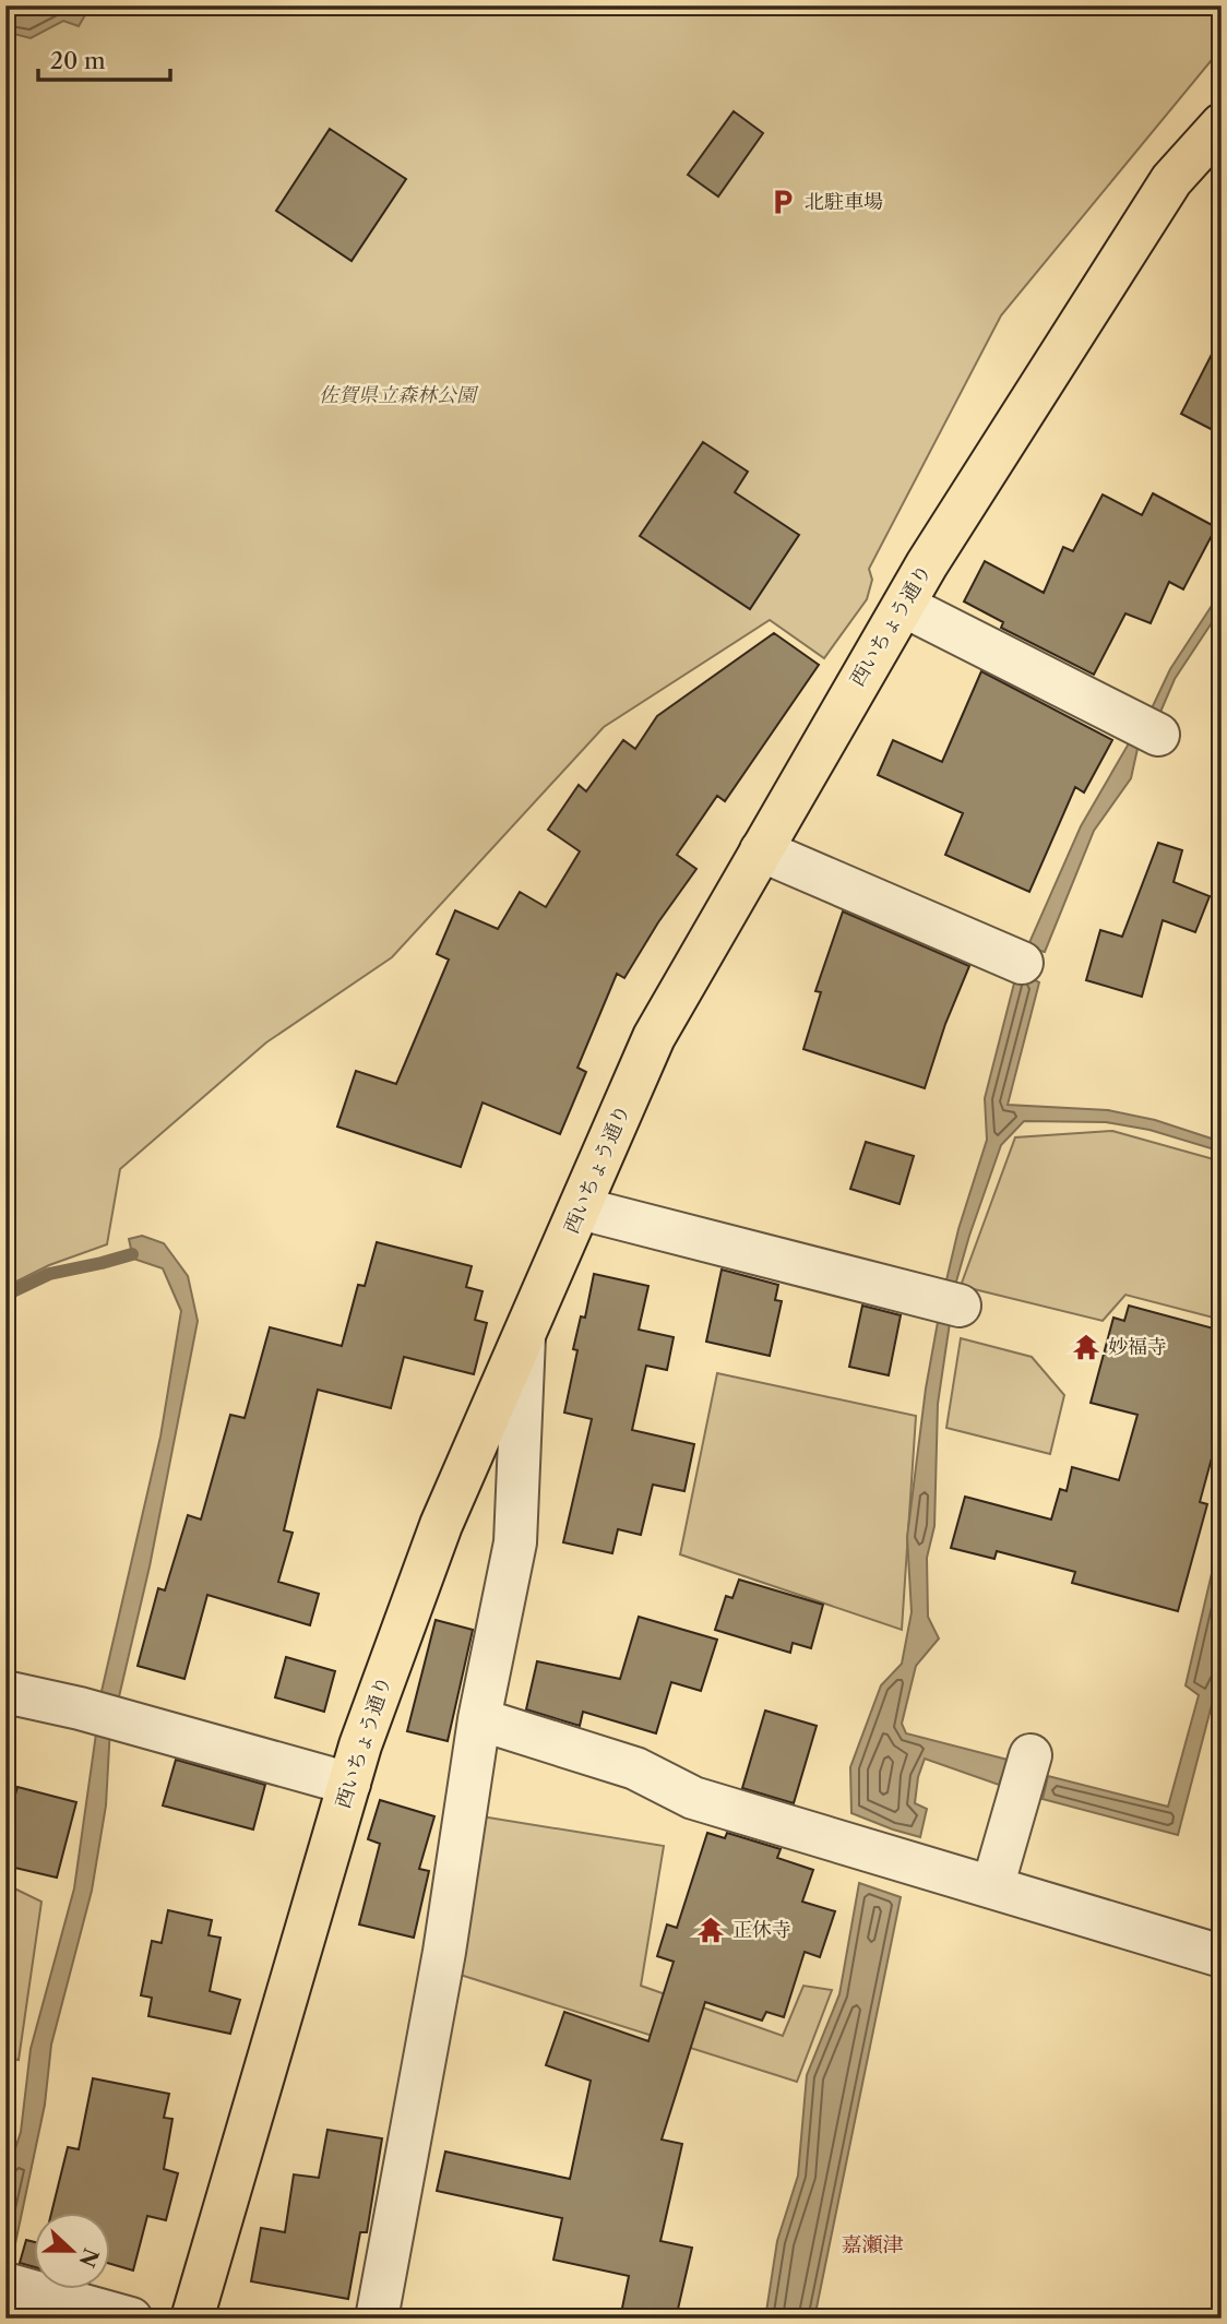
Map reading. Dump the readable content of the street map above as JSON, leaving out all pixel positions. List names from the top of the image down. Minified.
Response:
{"streets":{"highway":["西いちょう通り"]},"districts":["嘉瀬津"],"parks":["佐賀県立森林公園"],"places":{"parking":["北駐車場"],"temple":["妙福寺","正休寺"]},"scale_bar":"20 m","north":"right"}
